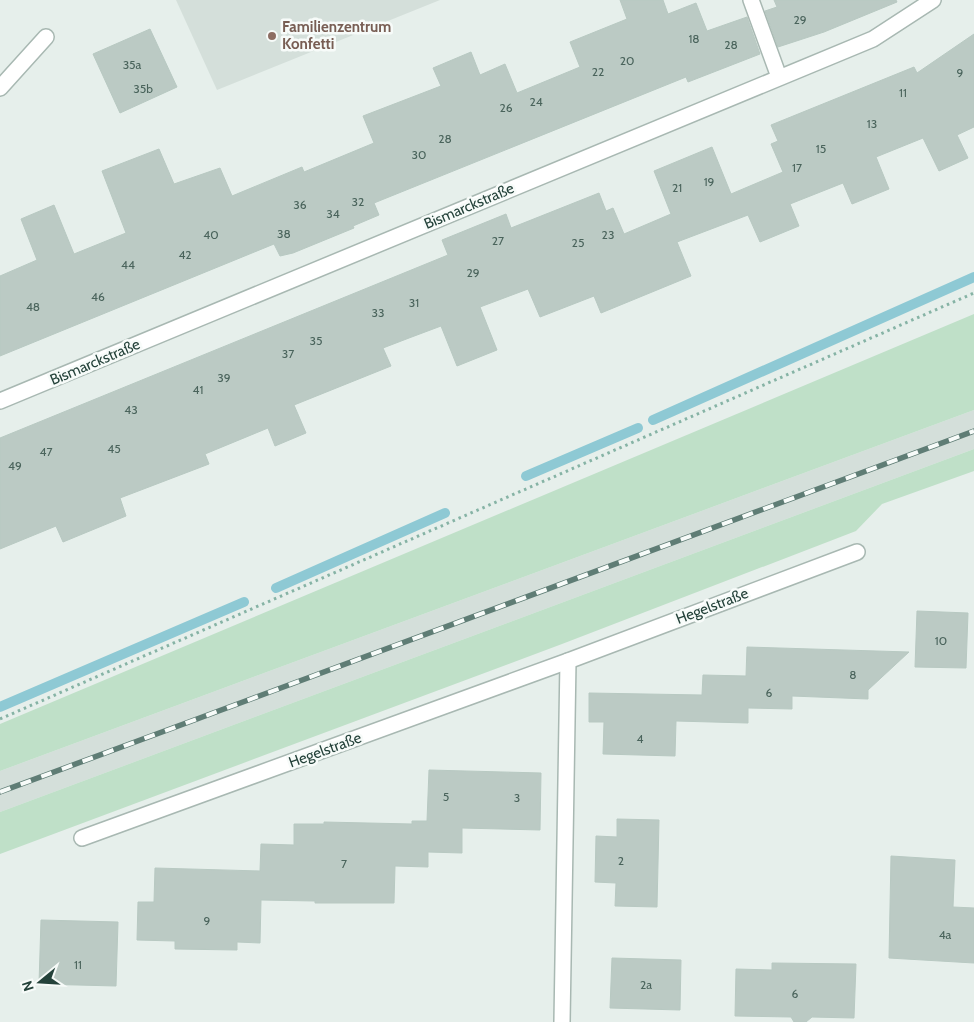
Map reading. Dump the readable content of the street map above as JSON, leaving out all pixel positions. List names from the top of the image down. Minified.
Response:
{"streets":{"street":["Bismarckstraße","Hegelstraße"]},"places":["Familienzentrum Konfetti"],"house_numbers":["29","18","28","20","35a","22","9","35b","11","24","26","13","28","15","30","17","19","21","32","36","34","38","40","23","27","25","42","44","29","46","31","48","33","35","37","39","41","43","45","47","49","10","8","6","4","5","3","2","7","9","4a","11","2a","6"],"north":"left"}
